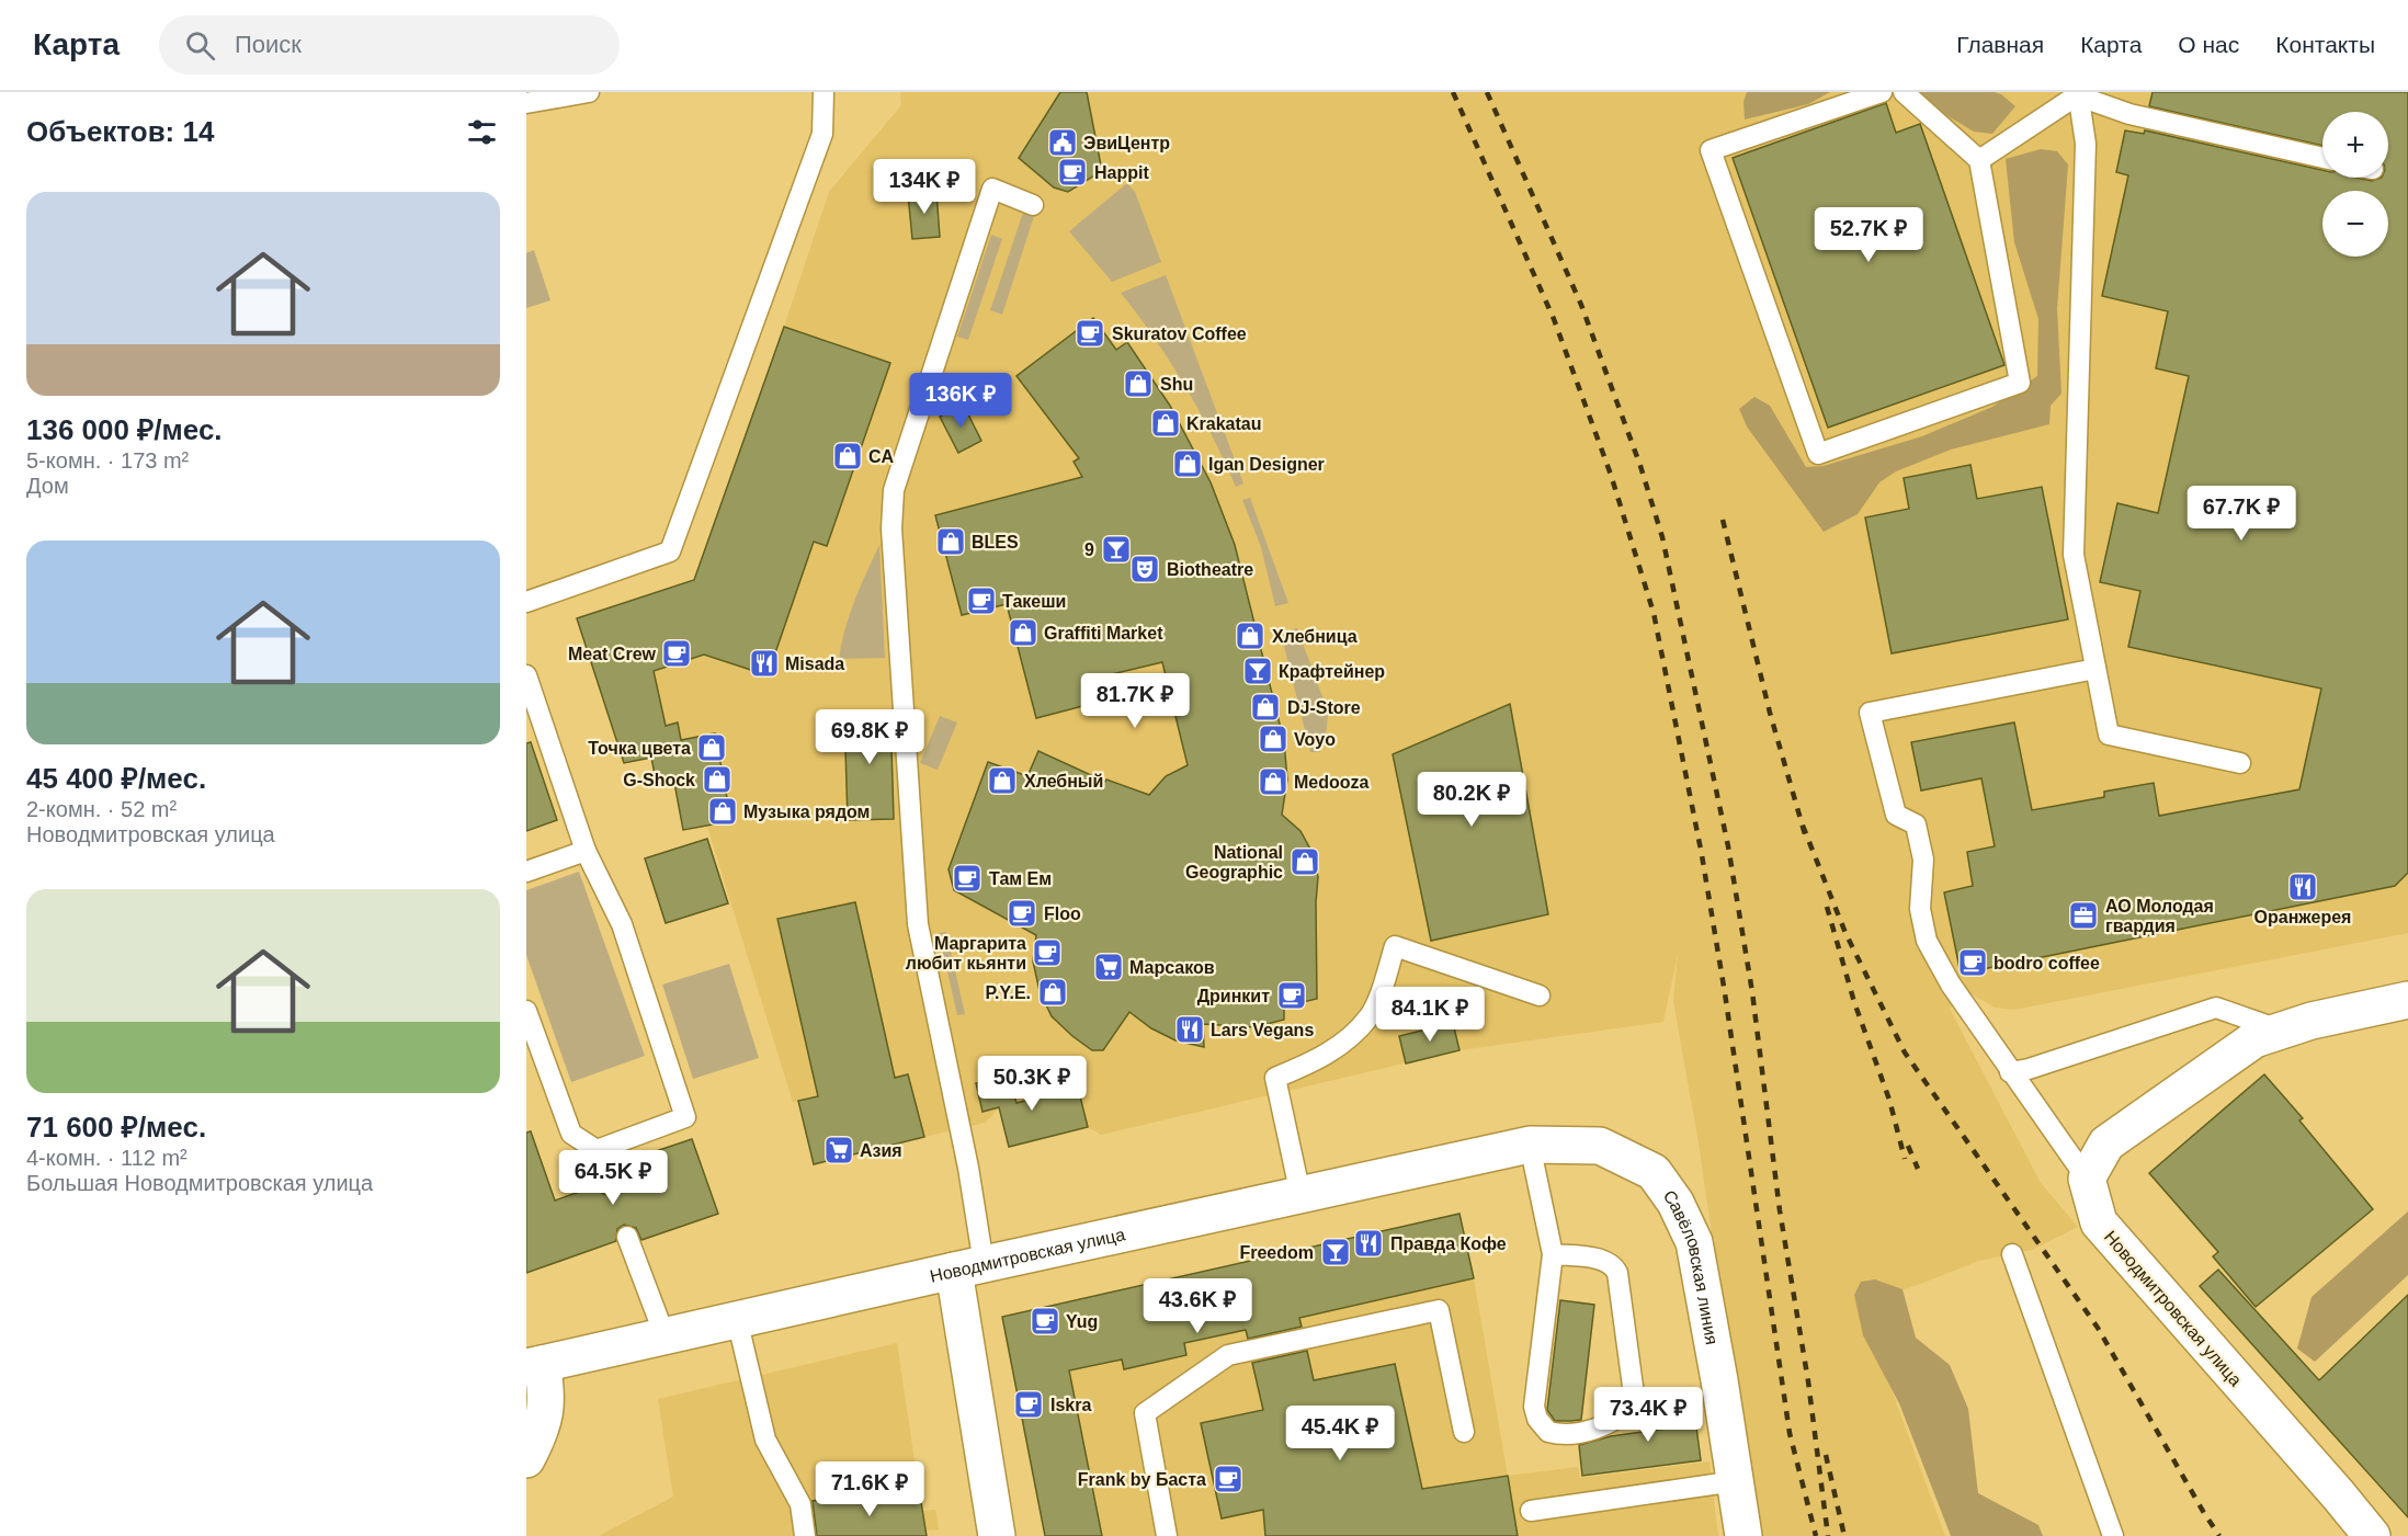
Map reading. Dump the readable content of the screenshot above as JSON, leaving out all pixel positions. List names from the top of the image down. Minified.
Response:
{"streets":{"street":["Новодмитровская улица","Савёловская линия"]},"crossings":[["Новодмитровская улица","Савёловская линия"]],"places":{"public building":["ЭвиЦентр"],"cafe":["Happit","Skuratov Coffee","Такеши","Meat Crew","Там Ем","Floo","Маргарита любит кьянти","bodro coffee","Дринкит","Yug","Iskra","Frank by Баста"],"shop":["Shu","Krakatau","CA","Igan Designer","BLES","Graffiti Market","Хлебница","DJ-Store","Voyo","Точка цвета","G-Shock","Хлебный","Medooza","Музыка рядом","National Geographic","P.Y.E."],"bar":["9","Крафтейнер","Freedom"],"theatre":["Biotheatre"],"restaurant":["Misada","Оранжерея","Lars Vegans","Правда Кофе"],"office":["АО Молодая гвардия"],"supermarket":["Марсаков","Азия"]},"page":{"header":"Карта","search":"Поиск","nav":["Главная","Карта","О нас","Контакты"],"heading":"Объектов: 14","map_buttons":["+","−"],"price":["134K ₽","52.7K ₽","136K ₽","67.7K ₽","81.7K ₽","69.8K ₽","80.2K ₽","84.1K ₽","50.3K ₽","64.5K ₽","43.6K ₽","73.4K ₽","45.4K ₽","71.6K ₽"],"list":[{"name":"136 000 ₽/мес.","note":"5-комн. · 173 m² · Дом"},{"name":"45 400 ₽/мес.","note":"2-комн. · 52 m² · Новодмитровская улица"},{"name":"71 600 ₽/мес.","note":"4-комн. · 112 m² · Большая Новодмитровская улица"}]}}
